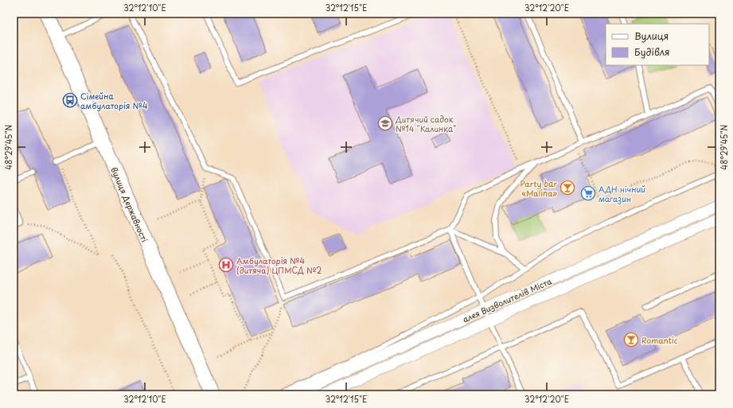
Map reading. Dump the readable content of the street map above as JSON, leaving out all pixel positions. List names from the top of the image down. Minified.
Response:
{"streets":{"street":["вулиця Державності","алея Визволителів Міста"]},"places":{"bus stop":["Сімейна амбулаторія №4"],"school or university":["Дитячий садок №14 \"Калинка\""],"bar":["Party bar «Malina»","Romantic"],"supermarket":["АДН нічний магазин"],"hospital":["Амбулаторія №4 (дитяча) ЦПМСД №2"]},"legend":["Вулиця","Будівля"],"coordinates":["32°12'10\"E","32°12'15\"E","32°12'20\"E","48°29'45\"N"]}
